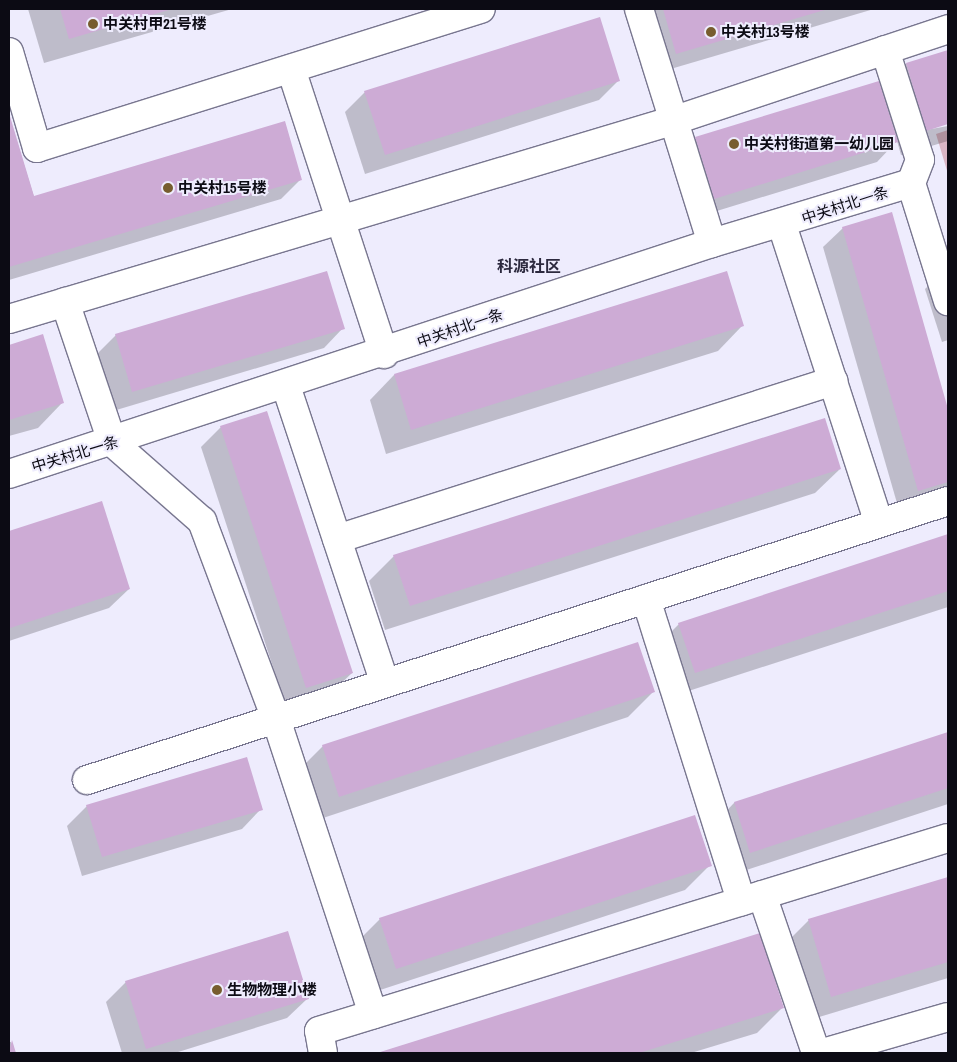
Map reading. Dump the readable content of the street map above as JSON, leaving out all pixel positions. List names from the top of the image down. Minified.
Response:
{"streets":{"street":["中关村北一条"]},"districts":["科源社区"],"places":["中关村甲21号楼","中关村13号楼","中关村街道第一幼儿园","中关村15号楼","生物物理小楼"]}
